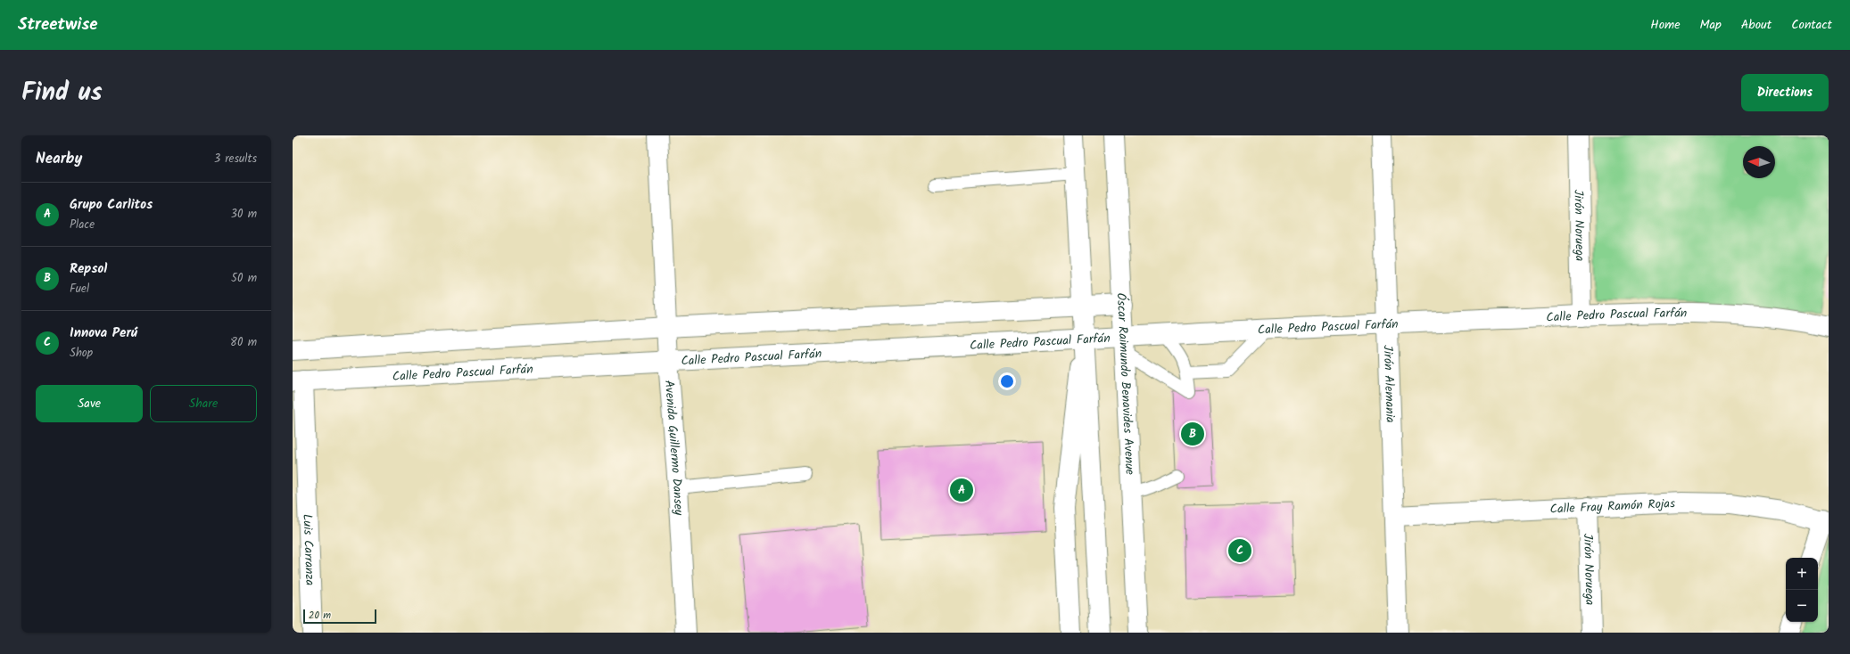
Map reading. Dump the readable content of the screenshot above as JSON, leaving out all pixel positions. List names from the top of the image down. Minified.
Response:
{"streets":{"main road":["Jirón Noruega","Calle Pedro Pascual Farfán","Óscar Raimundo Benavides Avenue","Jirón Alemania","Avenida Guillermo Dansey","Calle Fray Ramón Rojas","Luis Carranza"]},"crossings":[["Jirón Noruega","Calle Pedro Pascual Farfán"],["Jirón Noruega","Calle Fray Ramón Rojas"],["Calle Pedro Pascual Farfán","Óscar Raimundo Benavides Avenue"],["Calle Pedro Pascual Farfán","Jirón Alemania"],["Calle Pedro Pascual Farfán","Avenida Guillermo Dansey"],["Calle Pedro Pascual Farfán","Luis Carranza"],["Jirón Alemania","Calle Fray Ramón Rojas"]],"scale_bar":"20 m","north":"left","page":{"header":"Streetwise","nav":["Home","Map","About","Contact"],"title":"Find us","buttons":["Directions",["Save","Share"]],"heading":["Nearby","3 results"],"list":[{"mark":"A","name":"Grupo Carlitos","note":"Place","value":"30 m"},{"mark":"B","name":"Repsol","note":"Fuel","value":"50 m"},{"mark":"C","name":"Innova Perú","note":"Shop","value":"80 m"}],"pins":["B","A","C"],"map_buttons":["+","−"],"scale":"20 m"}}
